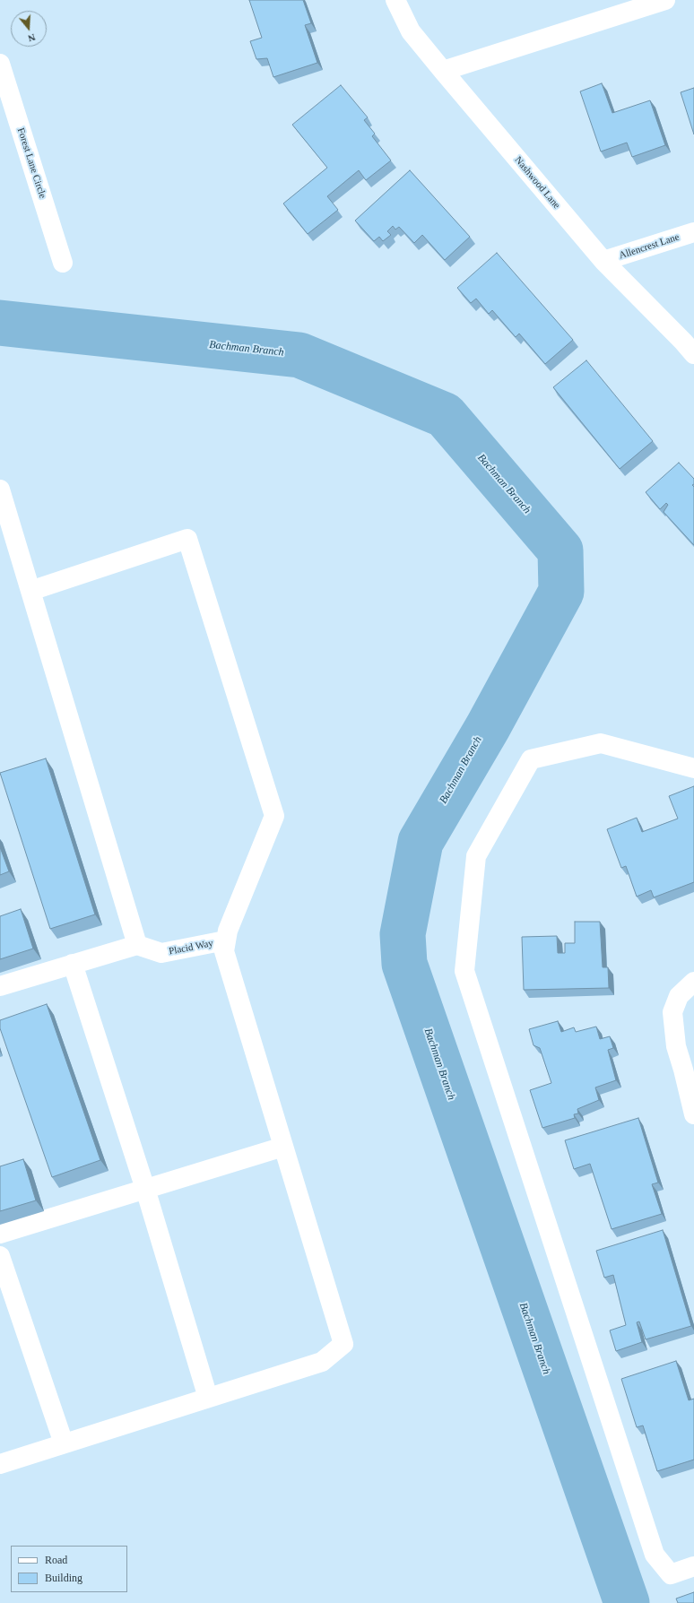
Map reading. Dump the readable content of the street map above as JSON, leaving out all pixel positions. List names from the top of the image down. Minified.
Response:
{"streets":{"street":["Forest Lane Circle","Nashwood Lane","Allencrest Lane","Placid Way"]},"crossings":[["Nashwood Lane","Allencrest Lane"]],"water":["Bachman Branch"],"legend":["Road","Building"],"north":"bottom"}
